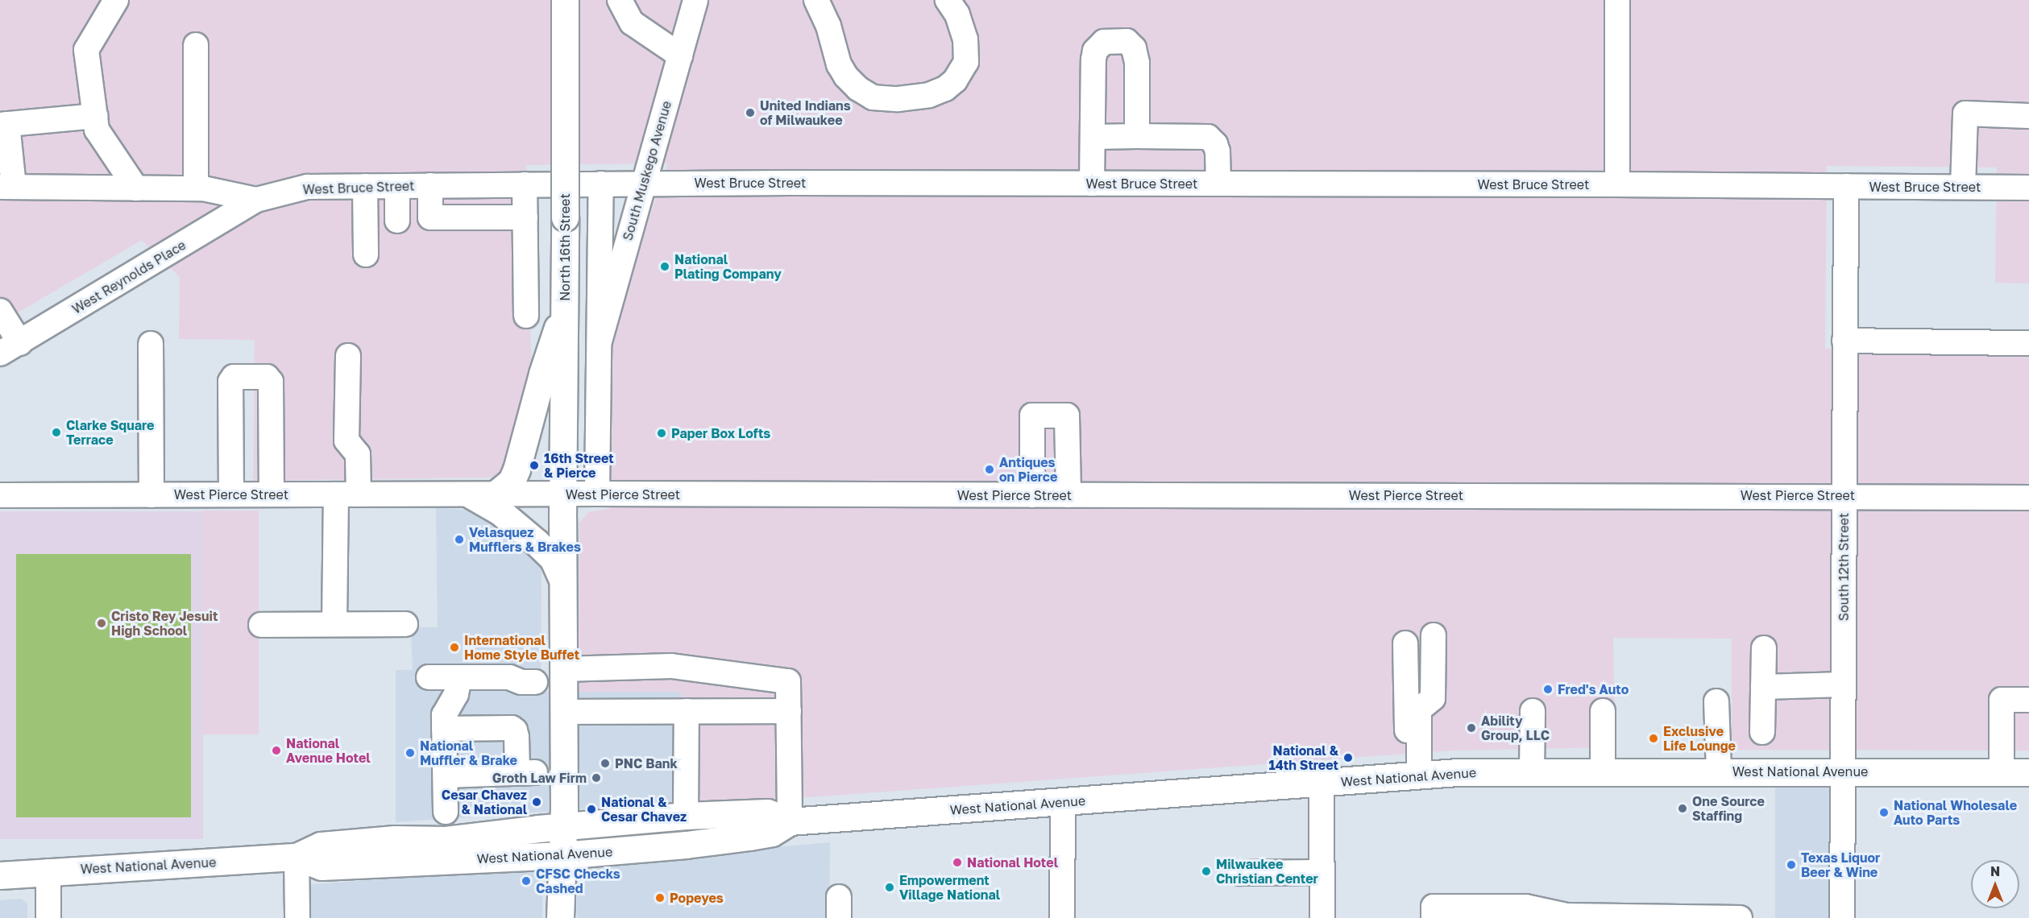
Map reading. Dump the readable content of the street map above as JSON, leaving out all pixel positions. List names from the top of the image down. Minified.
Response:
{"streets":{"main road":["North 16th Street","West National Avenue"],"street":["South Muskego Avenue","West Bruce Street","West Reynolds Place","West Pierce Street","South 12th Street"]},"crossings":[["South Muskego Avenue","West Bruce Street"],["South Muskego Avenue","West Pierce Street"],["West Bruce Street","West Reynolds Place"],["West Bruce Street","South 12th Street"],["North 16th Street","West Pierce Street"],["North 16th Street","West National Avenue"],["West Pierce Street","South 12th Street"],["South 12th Street","West National Avenue"]],"places":["United Indians of Milwaukee","National Plating Company","Clarke Square Terrace","Paper Box Lofts","16th Street & Pierce","Antiques on Pierce","Velasquez Mufflers & Brakes","Cristo Rey Jesuit High School","International Home Style Buffet","Fred's Auto","Ability Group, LLC","Exclusive Life Lounge","National Avenue Hotel","National Muffler & Brake","National & 14th Street","PNC Bank","Groth Law Firm","Cesar Chavez & National","One Source Staffing","National & Cesar Chavez","National Wholesale Auto Parts","National Hotel","Texas Liquor Beer & Wine","Milwaukee Christian Center","CFSC Checks Cashed","Empowerment Village National","Popeyes"],"north":"top"}
